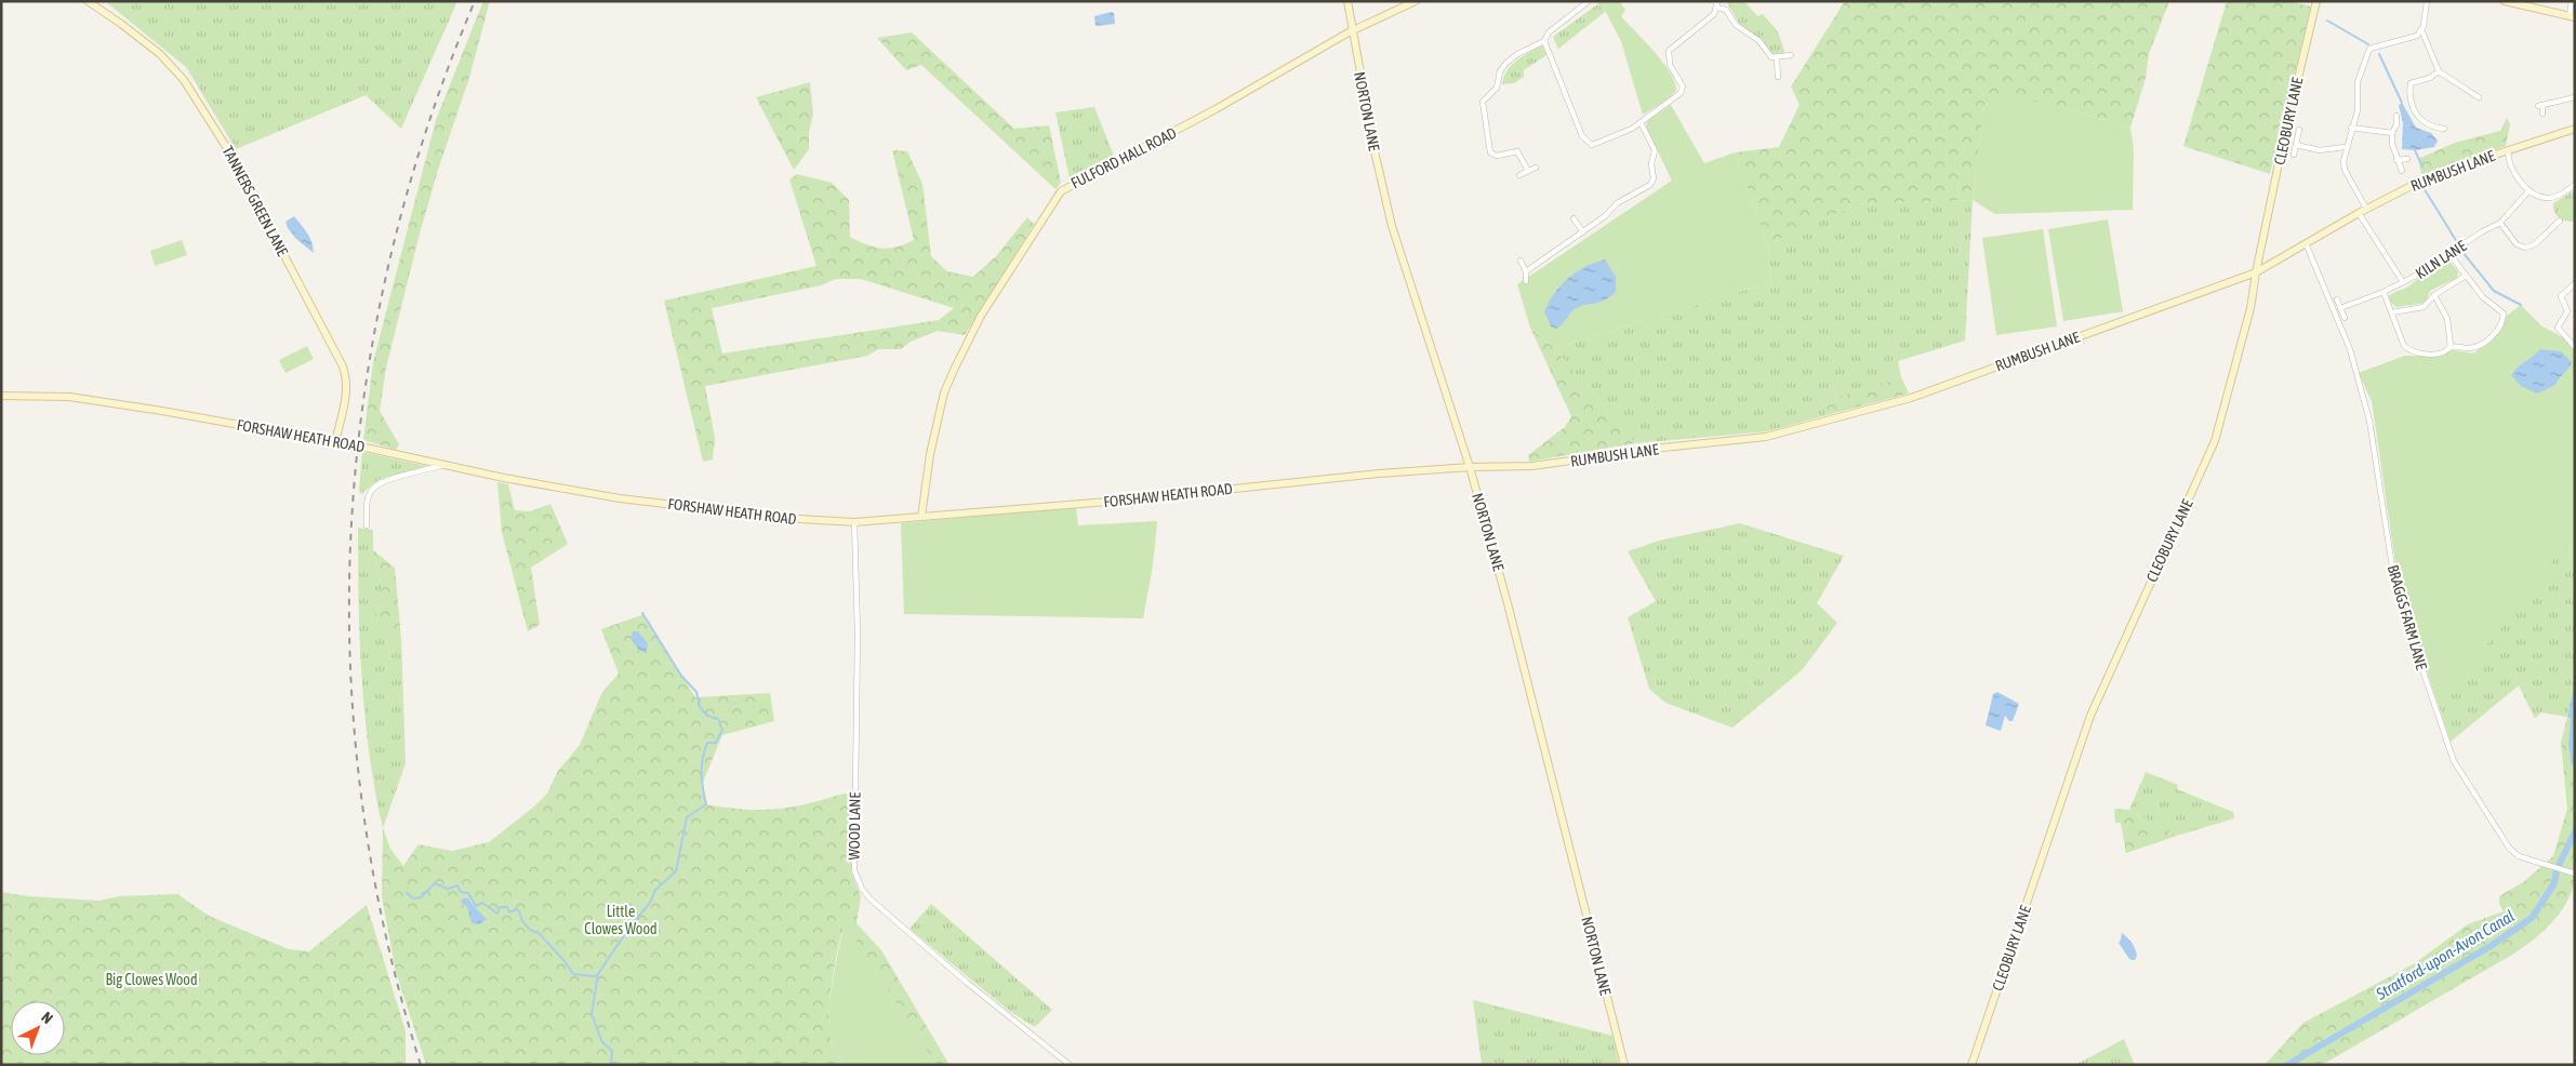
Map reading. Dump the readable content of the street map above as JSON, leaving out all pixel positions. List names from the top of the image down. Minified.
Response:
{"streets":{"street":["NORTON LANE","CLEOBURY LANE","FULFORD HALL ROAD","RUMBUSH LANE","TANNERS GREEN LANE","KILN LANE","FORSHAW HEATH ROAD","BRAGGS FARM LANE","WOOD LANE"]},"crossings":[["NORTON LANE","FULFORD HALL ROAD"],["NORTON LANE","RUMBUSH LANE"],["NORTON LANE","FORSHAW HEATH ROAD"],["CLEOBURY LANE","RUMBUSH LANE"],["FULFORD HALL ROAD","FORSHAW HEATH ROAD"],["RUMBUSH LANE","FORSHAW HEATH ROAD"],["RUMBUSH LANE","BRAGGS FARM LANE"],["TANNERS GREEN LANE","FORSHAW HEATH ROAD"],["FORSHAW HEATH ROAD","WOOD LANE"]],"water":["Stratford-upon-Avon Canal"],"parks":["Little Clowes Wood","Big Clowes Wood"],"north":"top right"}
